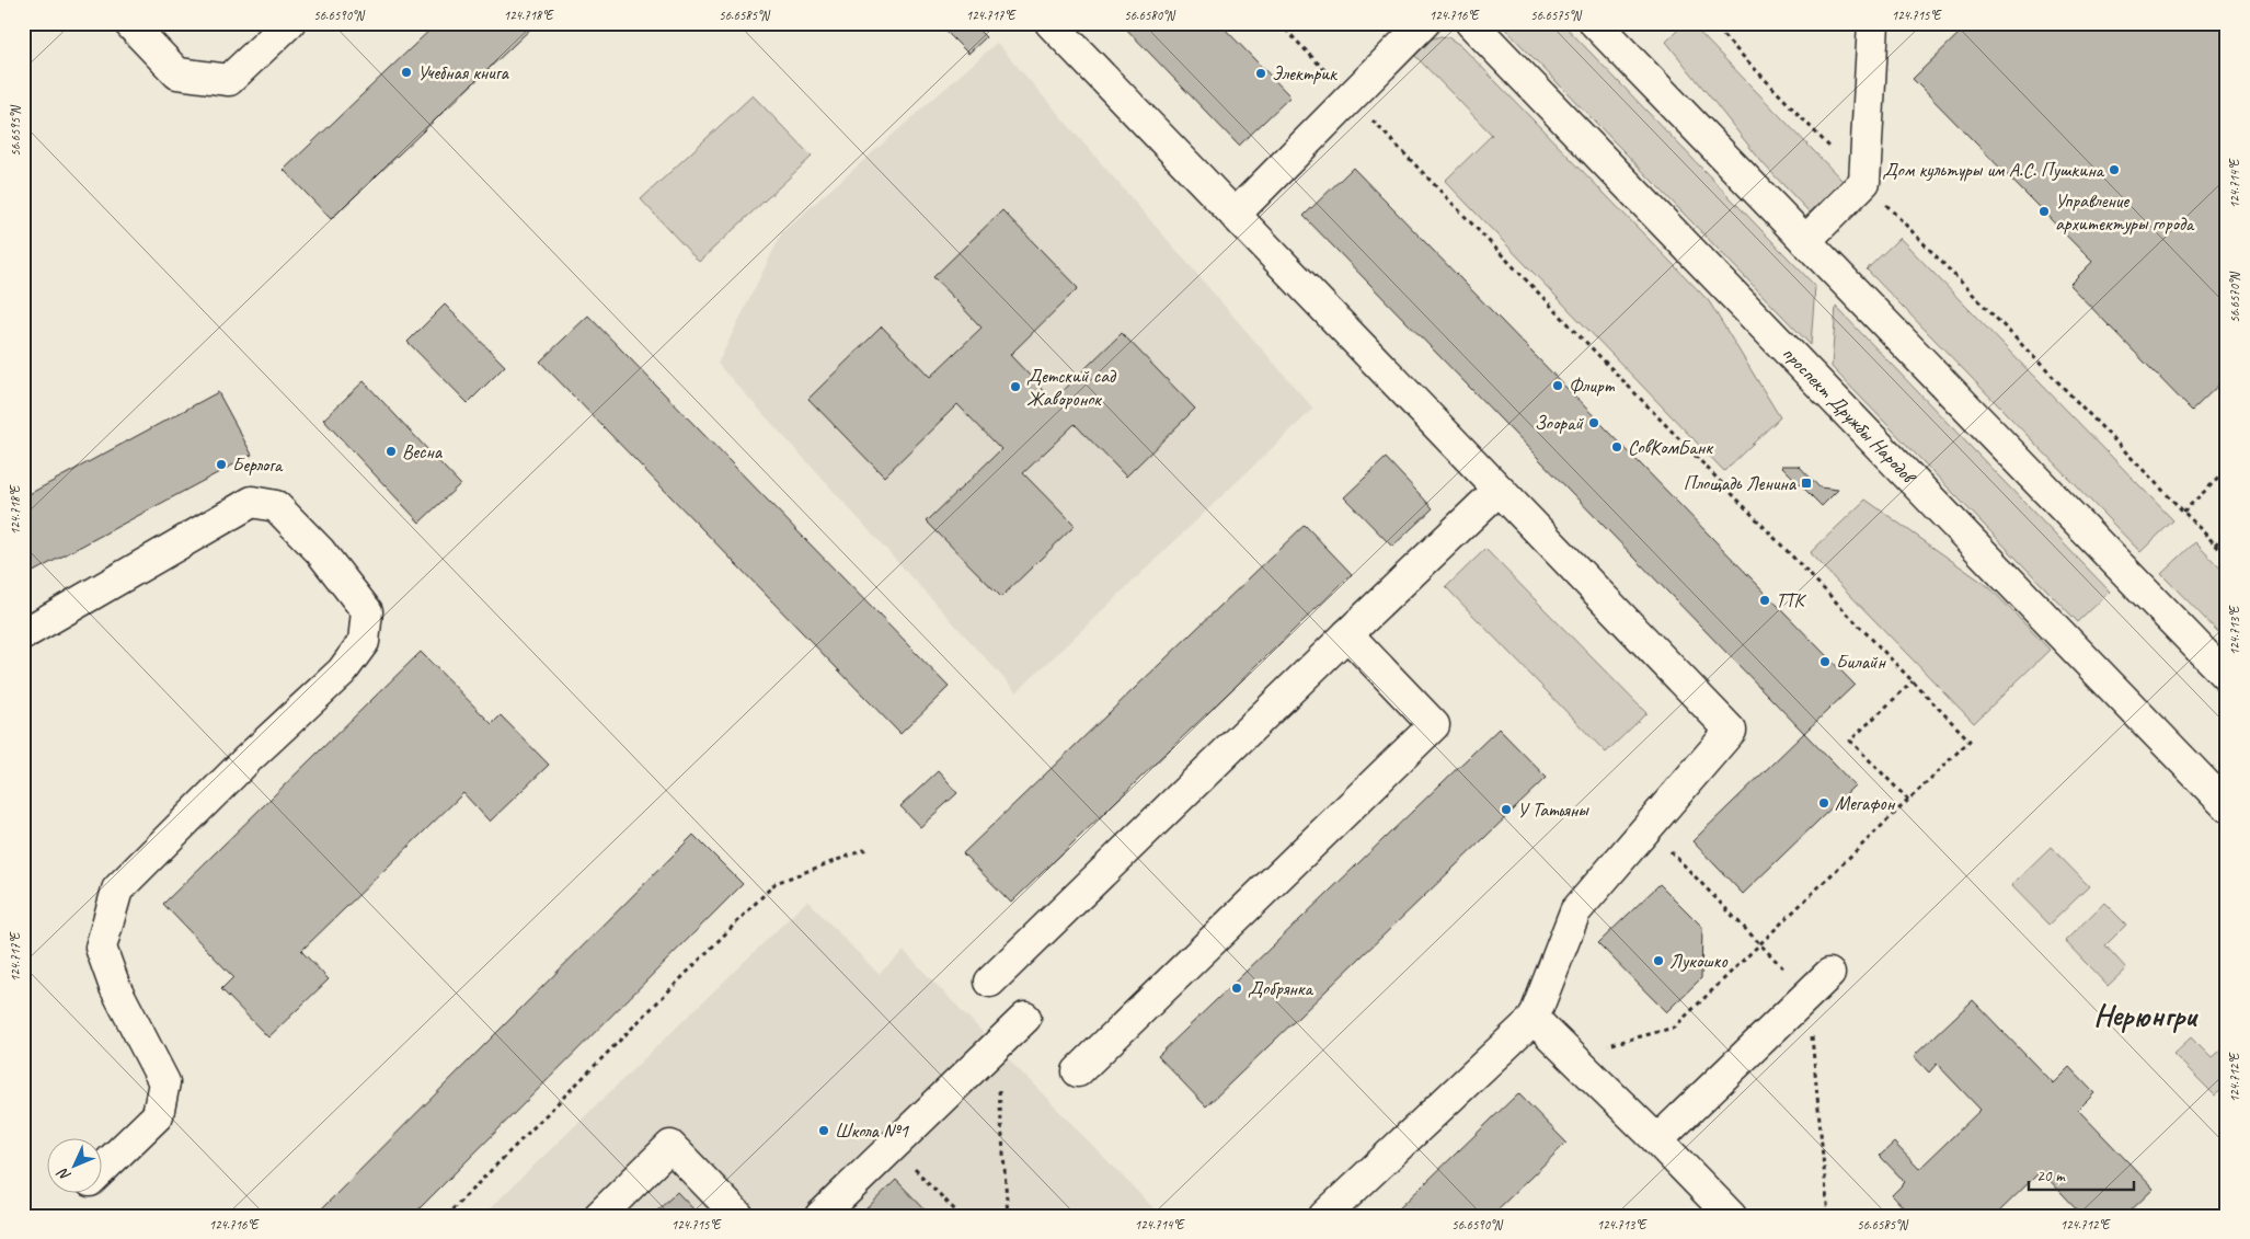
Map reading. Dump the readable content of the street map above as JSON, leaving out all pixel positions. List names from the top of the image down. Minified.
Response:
{"streets":{"street":["проспект Дружбы Народов"]},"districts":["Нерюнгри"],"places":{"other":["Учебная книга","Электрик","Дом культуры им А.С. Пушкина","Управление архитектуры города","Флирт","Детский сад Жаворонок","Зоорай","СовКомБанк","Весна","Берлога","ТТК","Билайн","Мегафон","У Татьяны","Лукошко","Добрянка","Школа №1"],"transit":["Площадь Ленина"]},"scale_bar":"20 m","north":"bottom left","coordinates":["56.6590°N","124.718°E","56.6585°N","124.717°E","56.6580°N","124.716°E","56.6575°N","124.715°E","56.6595°N","124.714°E","56.6570°N","124.713°E","124.712°E"]}
